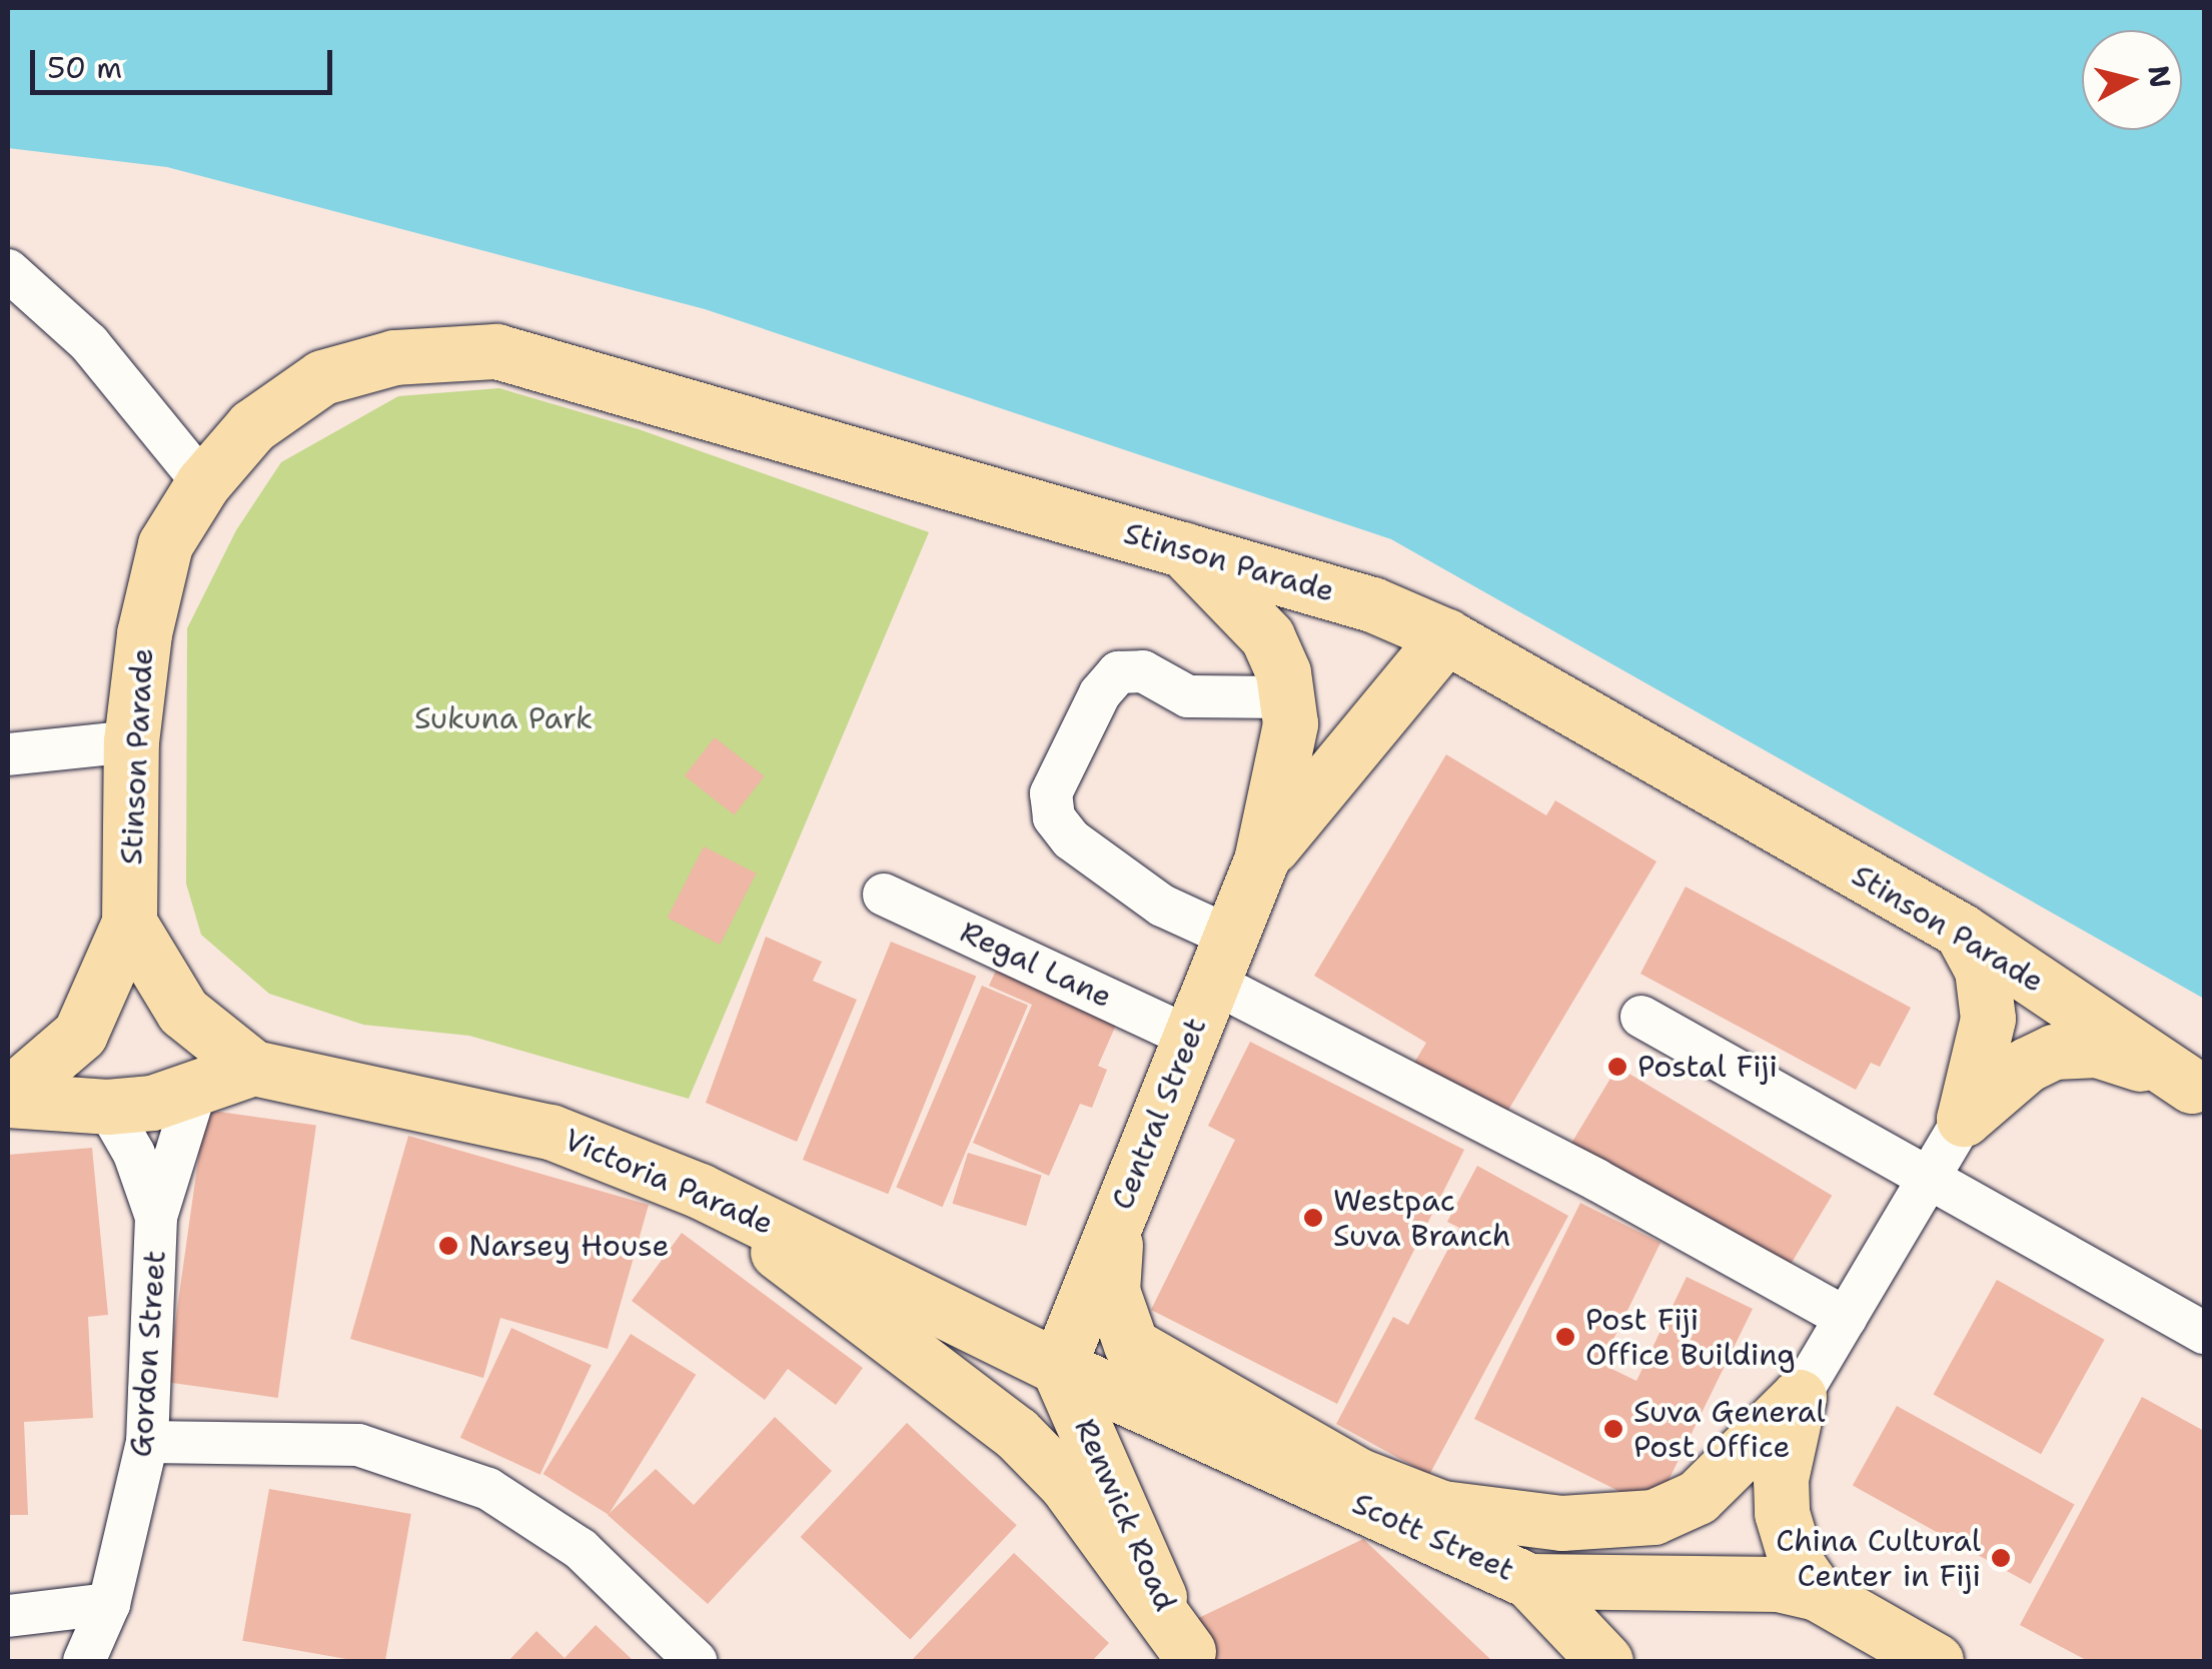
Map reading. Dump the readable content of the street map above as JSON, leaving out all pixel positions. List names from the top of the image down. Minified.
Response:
{"streets":{"main road":["Stinson Parade","Central Street","Victoria Parade","Renwick Road","Scott Street"],"street":["Regal Lane","Gordon Street"]},"crossings":[["Stinson Parade","Central Street"],["Stinson Parade","Victoria Parade"],["Regal Lane","Central Street"],["Central Street","Victoria Parade"],["Central Street","Renwick Road"],["Central Street","Scott Street"],["Victoria Parade","Renwick Road"],["Victoria Parade","Scott Street"],["Renwick Road","Scott Street"]],"parks":["Sukuna Park"],"places":["Postal Fiji","Westpac Suva Branch","Narsey House","Post Fiji Office Building","Suva General Post Office","China Cultural Center in Fiji"],"scale_bar":"50 m","north":"right"}
